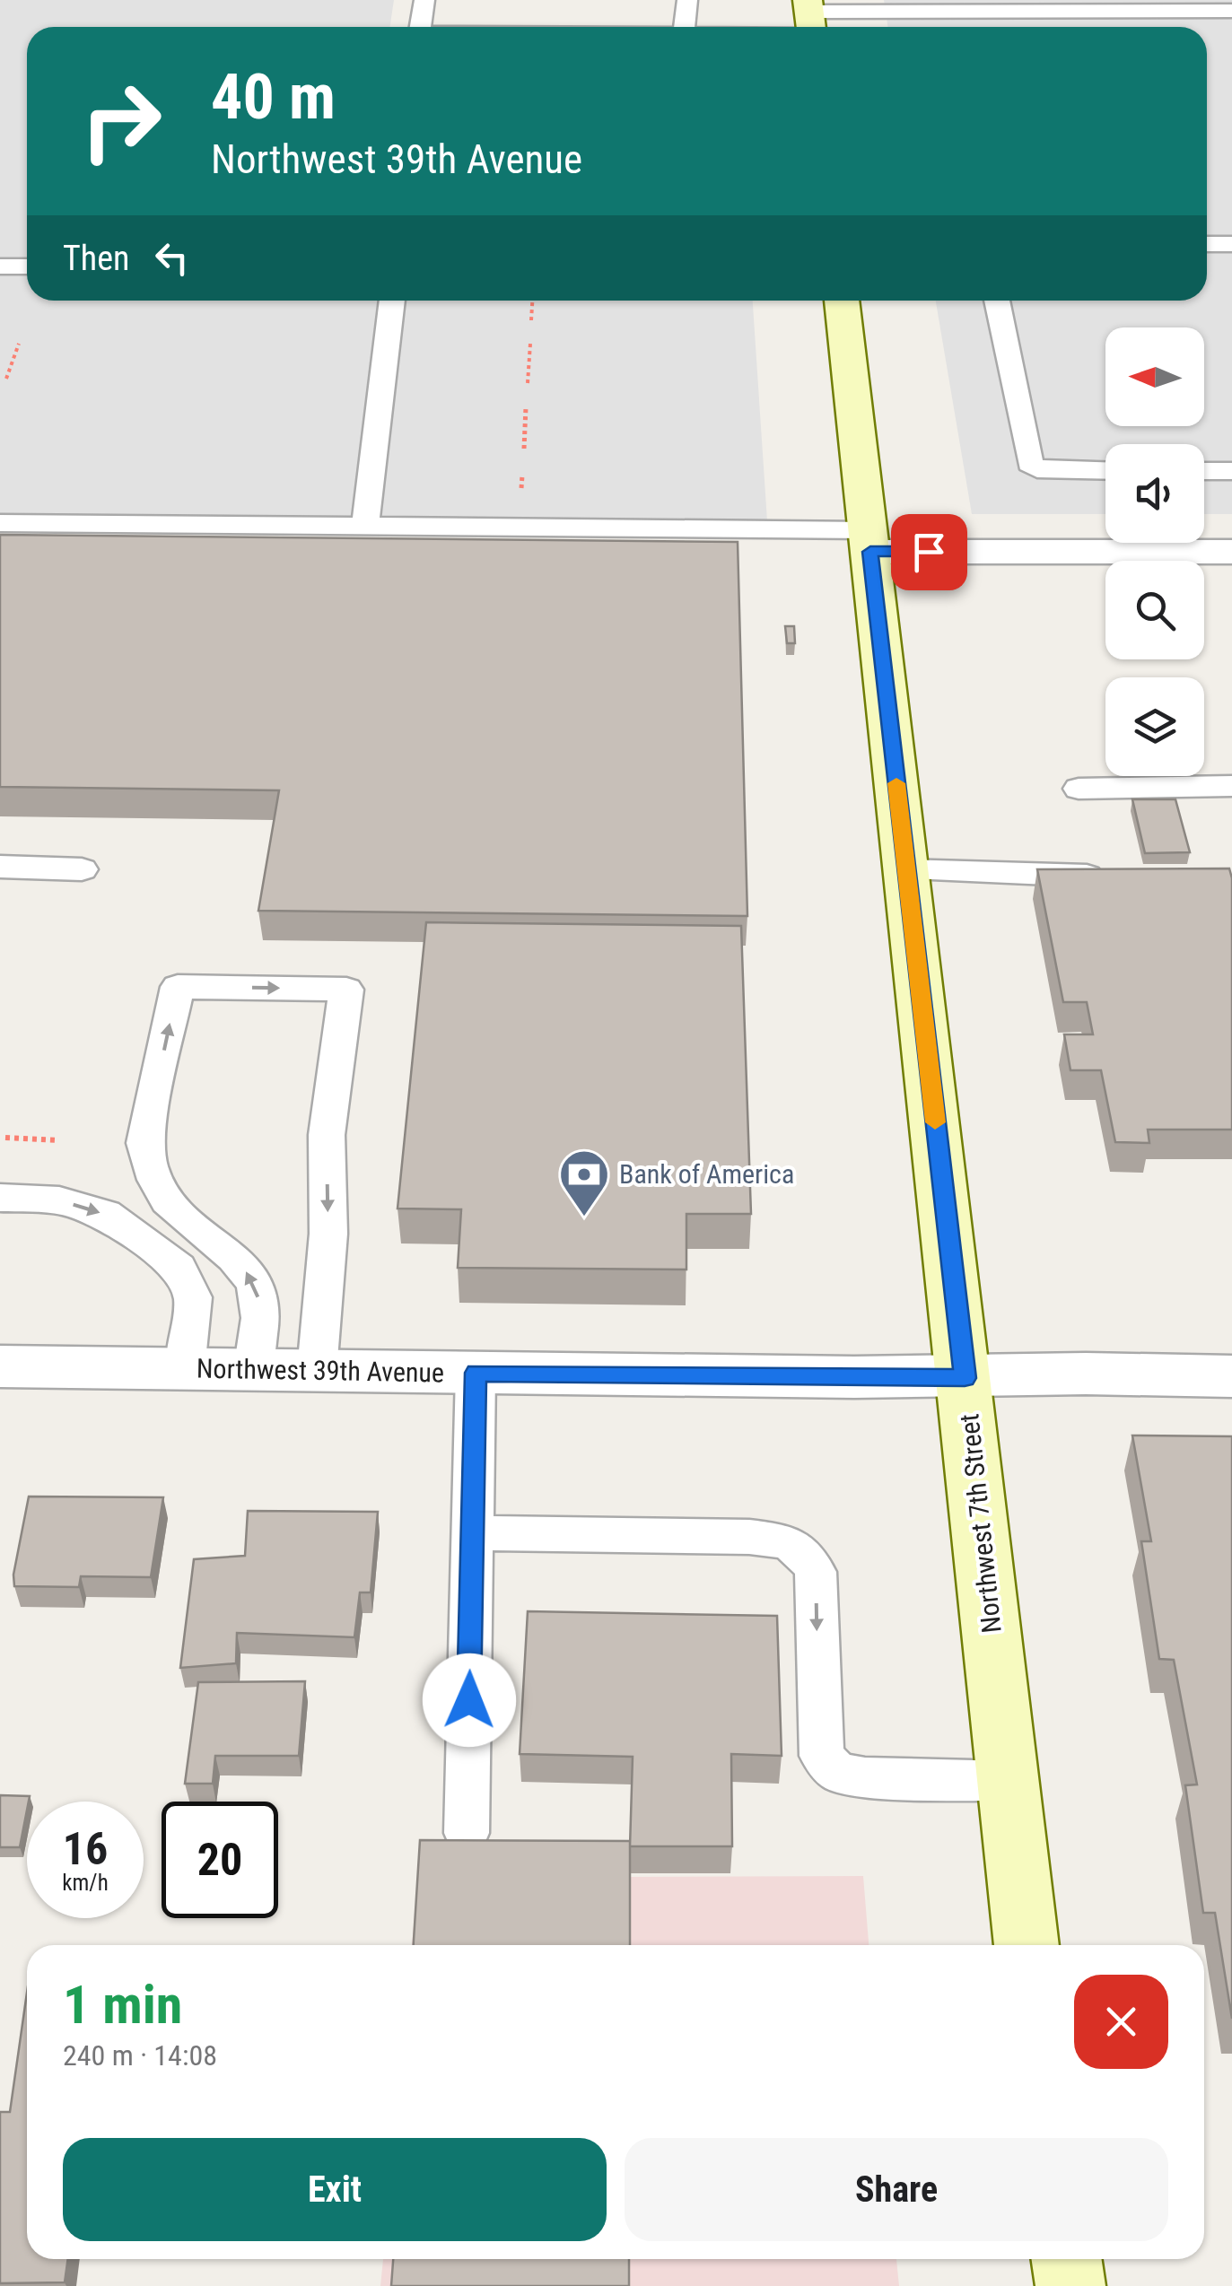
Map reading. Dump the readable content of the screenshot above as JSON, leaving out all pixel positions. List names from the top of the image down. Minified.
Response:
{"streets":{"main road":["Northwest 7th Street"],"street":["Northwest 39th Avenue"]},"crossings":[["Northwest 39th Avenue","Northwest 7th Street"]],"places":{"bank":["Bank of America"]},"north":"left","page":{"turn":["40 m","Northwest 39th Avenue"],"then":"Then","speed":"16 km/h","limit":"20","heading":["1 min","240 m · 14:08"],"buttons":["Exit","Share"]}}
